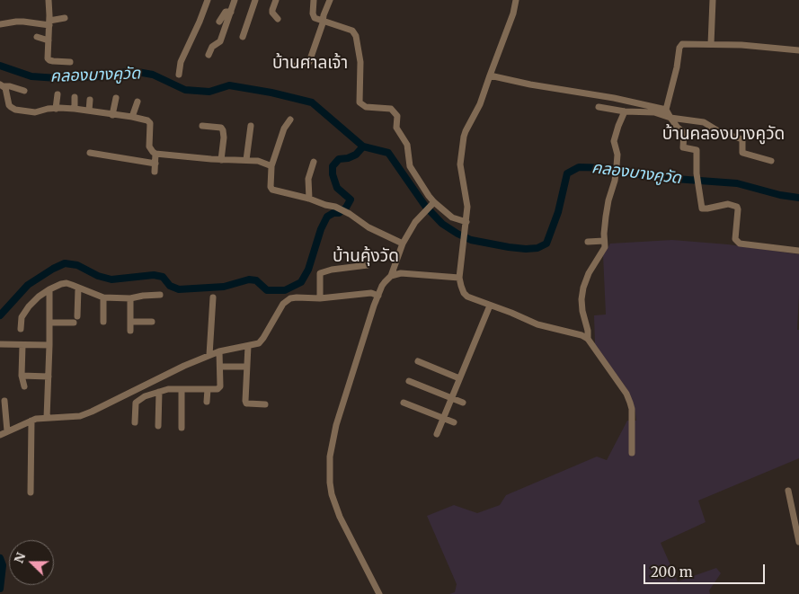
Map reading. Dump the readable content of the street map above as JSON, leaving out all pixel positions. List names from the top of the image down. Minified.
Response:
{"districts":["บ้านศาลเจ้า","บ้านคลองบางคูวัด","บ้านคุ้งวัด"],"water":["คลองบางคูวัด"],"scale_bar":"200 m","north":"left"}
